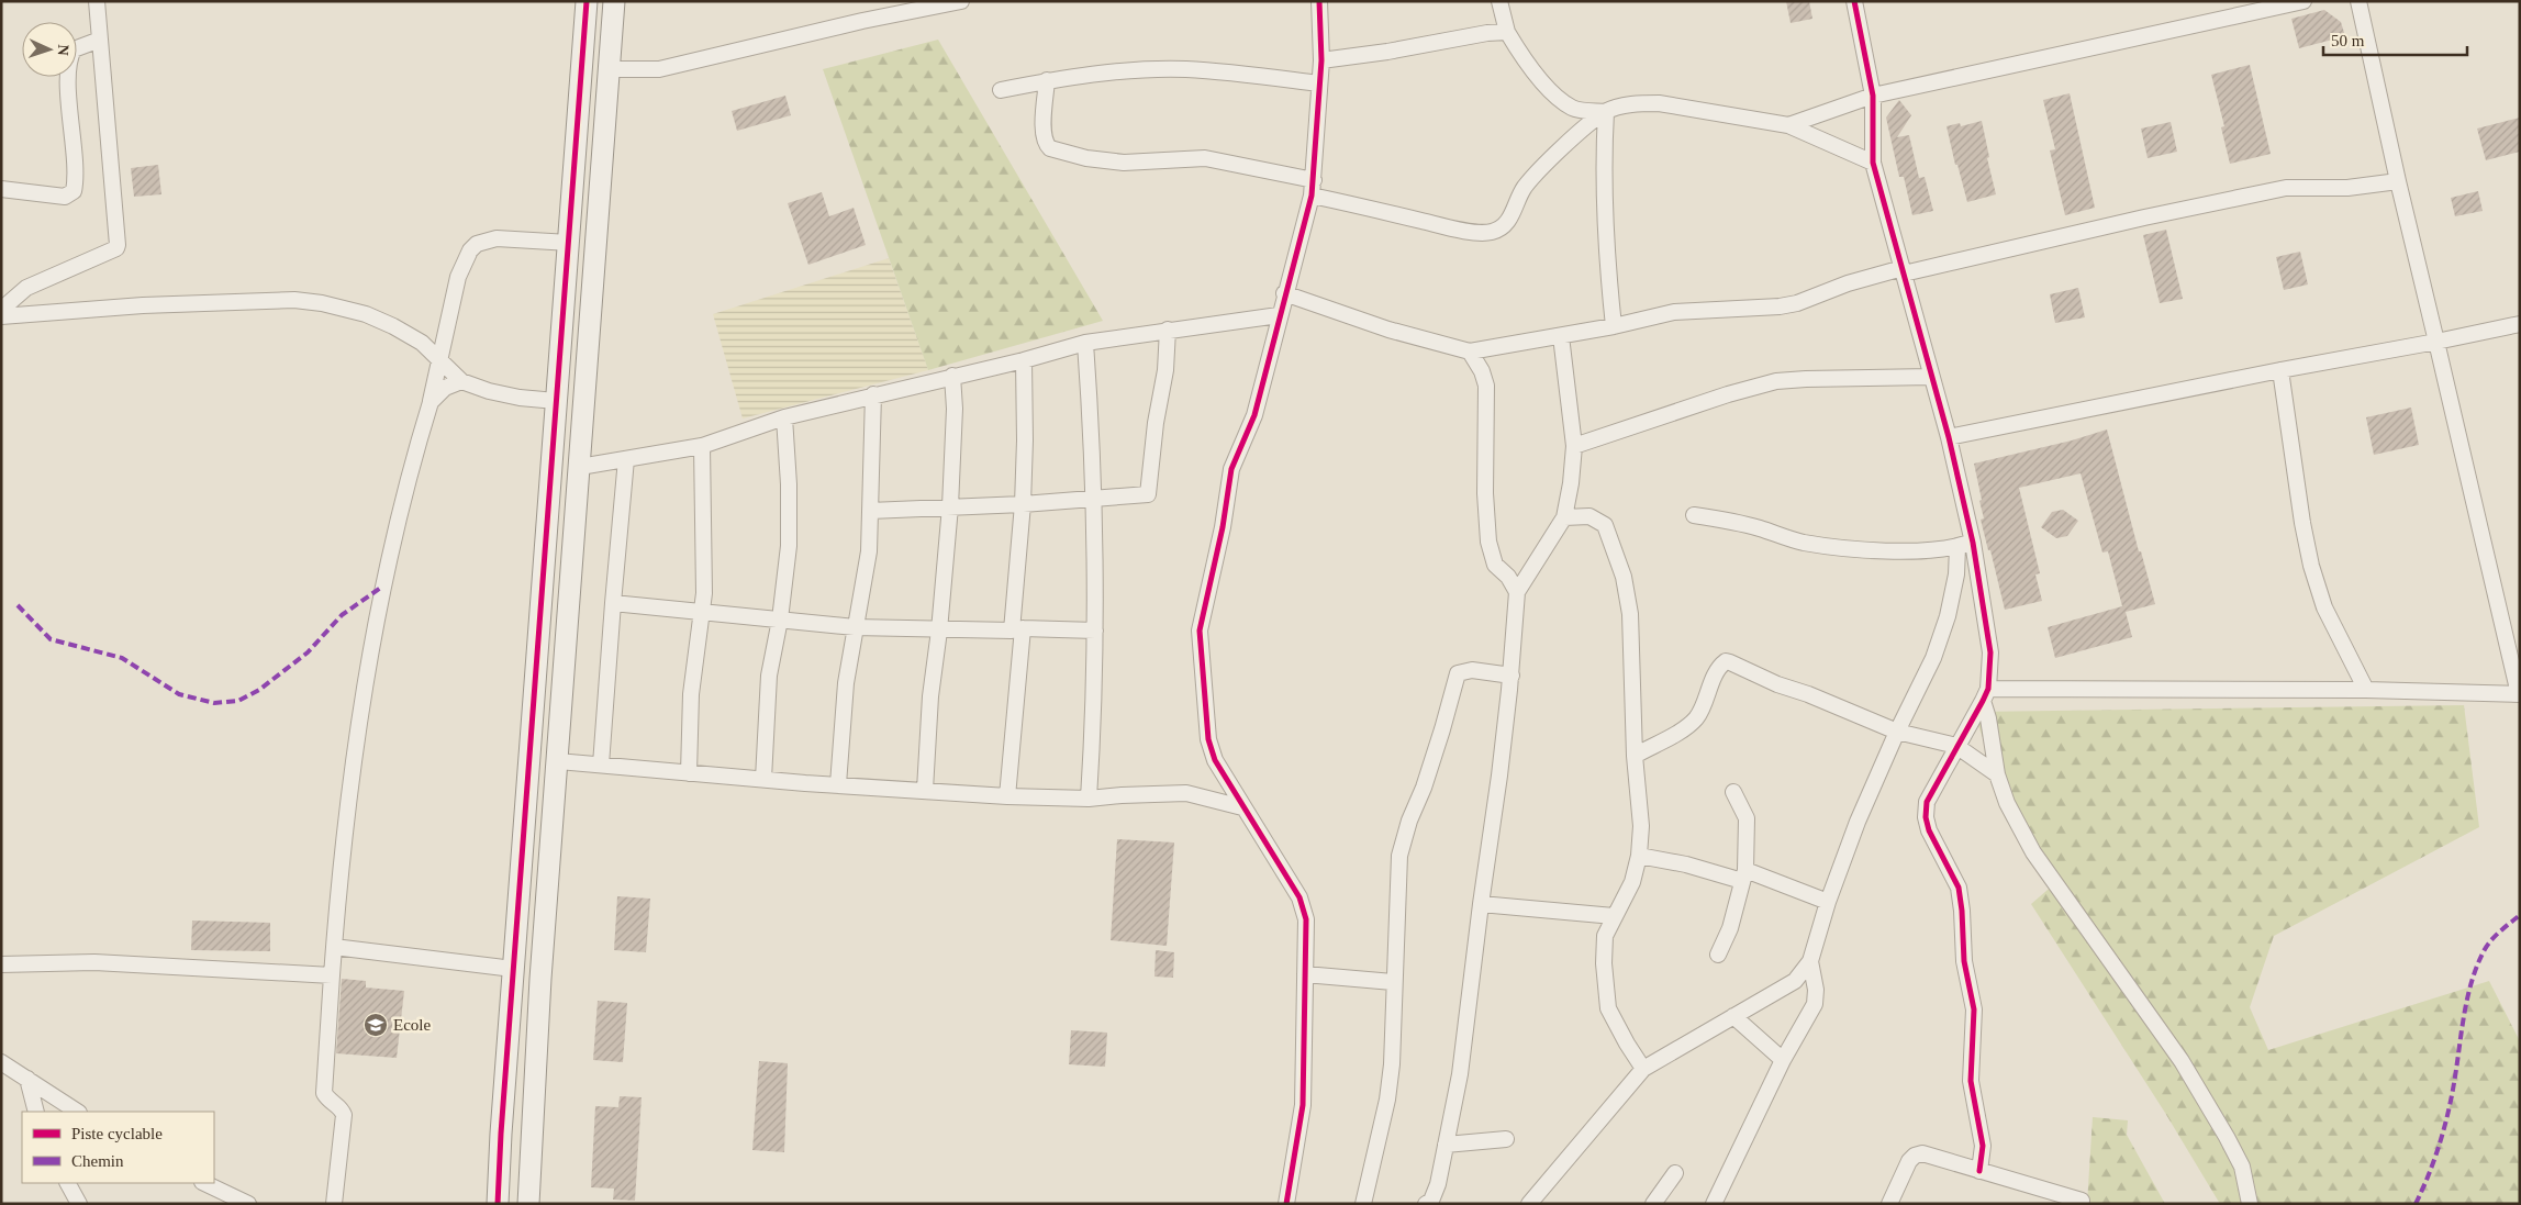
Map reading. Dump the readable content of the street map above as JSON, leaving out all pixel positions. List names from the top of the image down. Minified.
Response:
{"places":{"school or university":["Ecole"]},"legend":["Piste cyclable","Chemin"],"scale_bar":"50 m","north":"right"}
